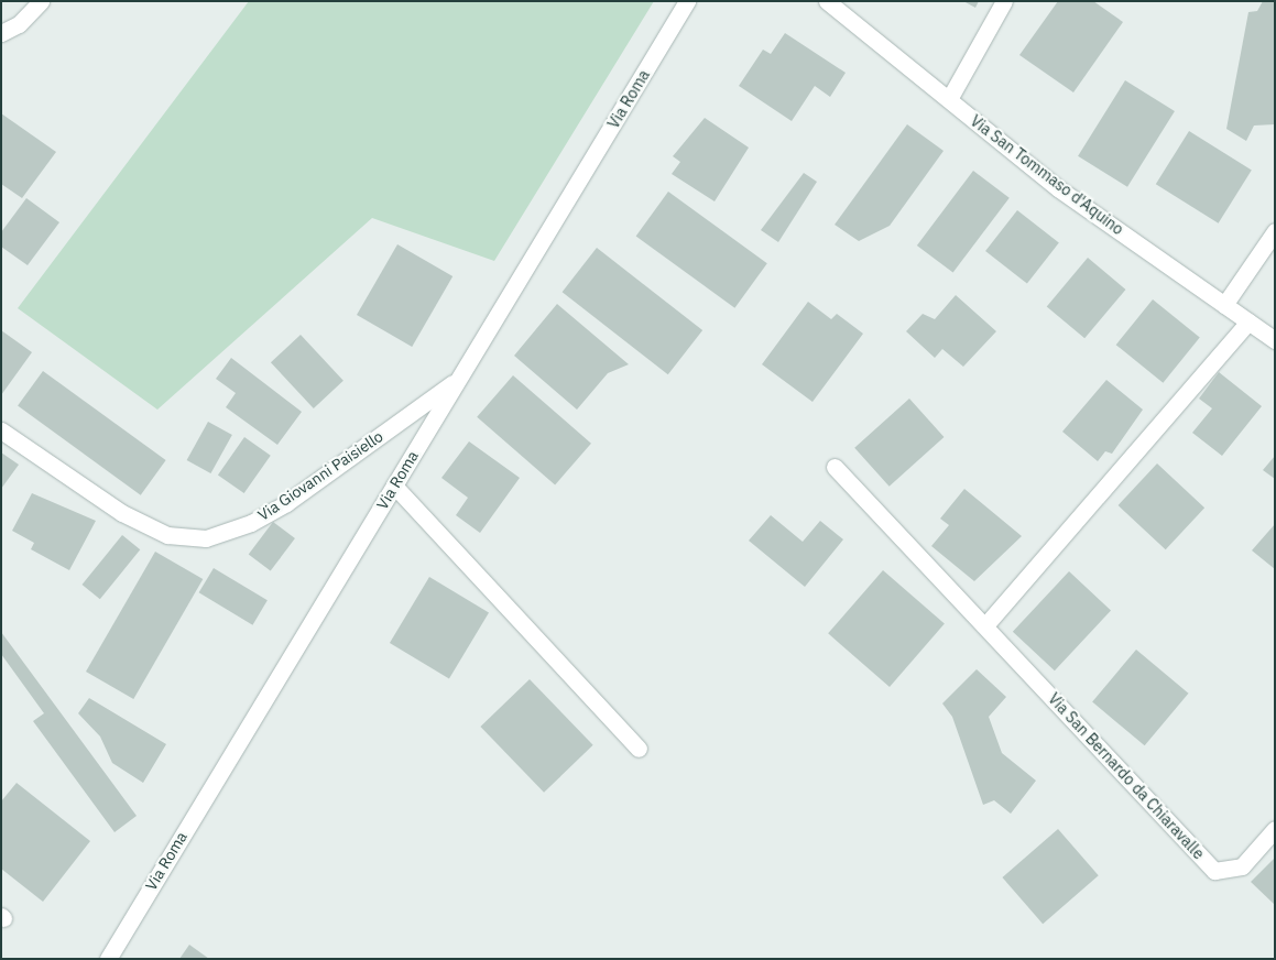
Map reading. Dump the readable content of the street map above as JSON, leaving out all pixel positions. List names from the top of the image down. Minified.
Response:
{"streets":{"street":["Via Roma","Via San Tommaso d'Aquino","Via Giovanni Paisiello","Via San Bernardo da Chiaravalle"]},"crossings":[["Via Roma","Via Giovanni Paisiello"]]}
